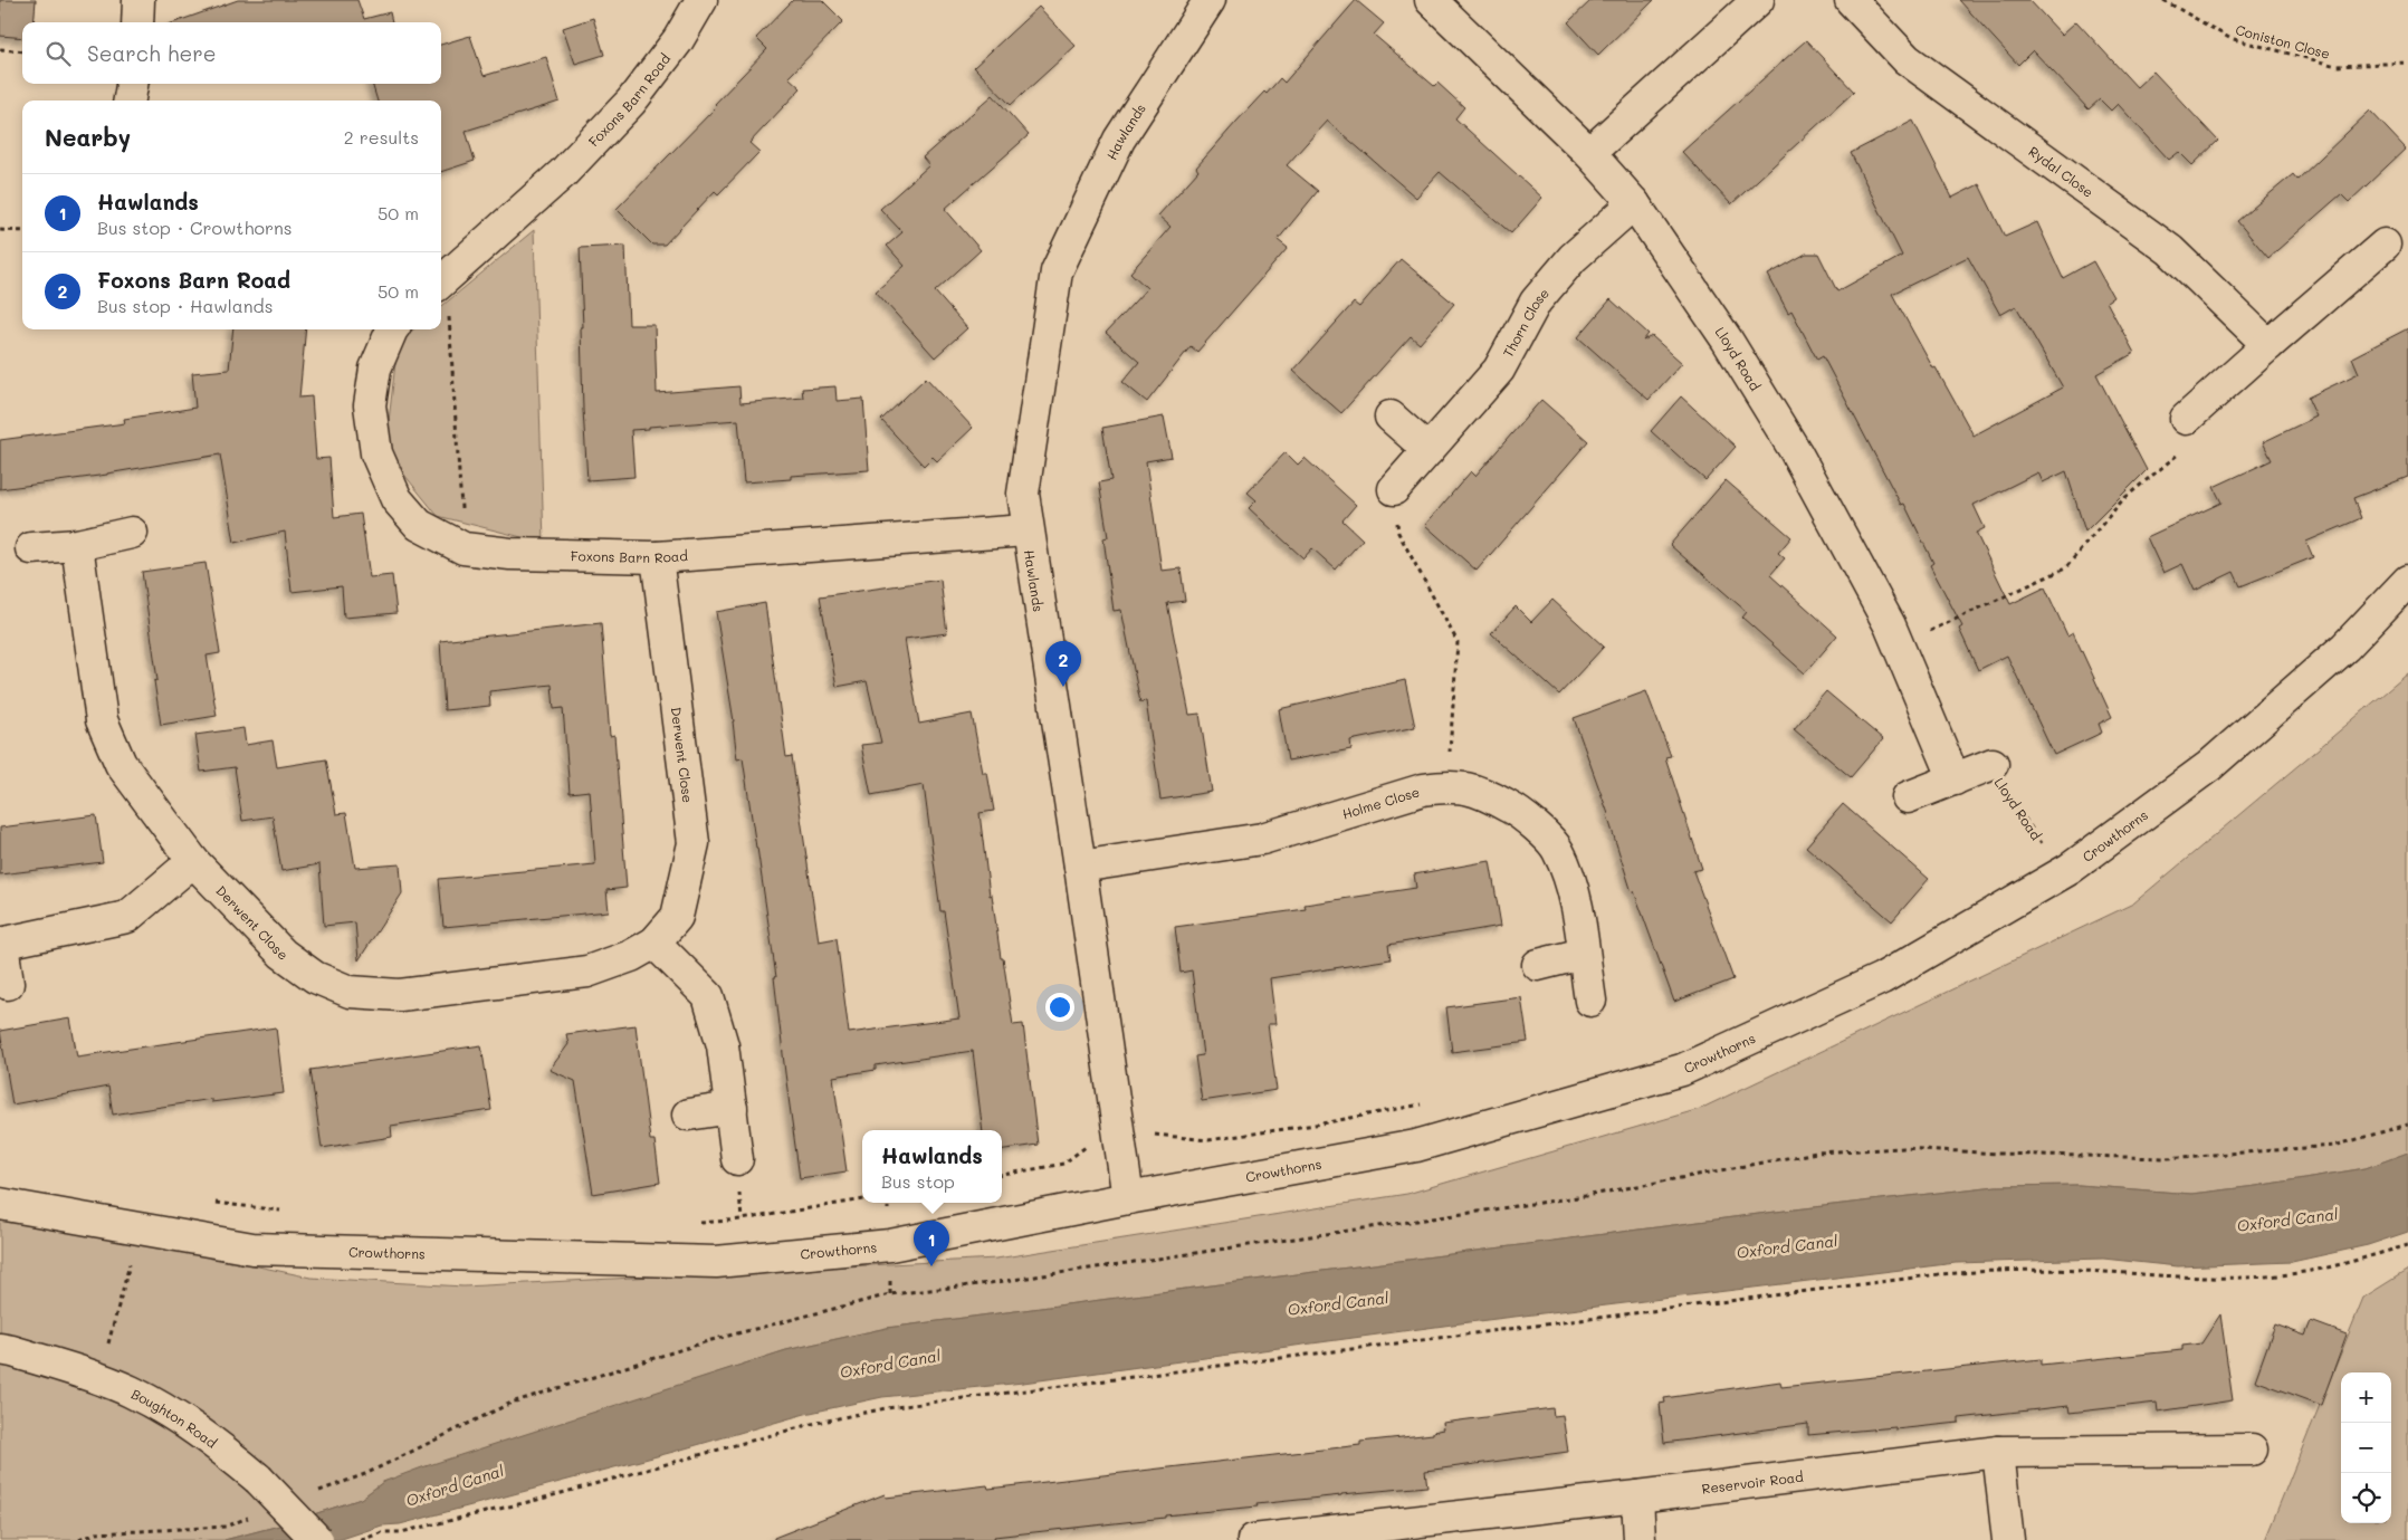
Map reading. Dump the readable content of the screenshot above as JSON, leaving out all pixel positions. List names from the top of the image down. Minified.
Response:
{"streets":{"street":["Foxons Barn Road","Hawlands","Rydal Close","Thorn Close","Lloyd Road","Derwent Close","Holme Close","Crowthorns","Boughton Road","Reservoir Road"],"path":["Coniston Close"]},"crossings":[["Foxons Barn Road","Hawlands"],["Foxons Barn Road","Derwent Close"],["Hawlands","Holme Close"],["Hawlands","Crowthorns"],["Thorn Close","Lloyd Road"]],"water":["Oxford Canal"],"page":{"search":"Search here","heading":["Nearby","2 results"],"list":[{"mark":"1","name":"Hawlands","note":"Bus stop · Crowthorns","value":"50 m"},{"mark":"2","name":"Foxons Barn Road","note":"Bus stop · Hawlands","value":"50 m"}],"pins":["2","1"],"popup":["Hawlands","Bus stop"],"map_buttons":["+","−"]}}
